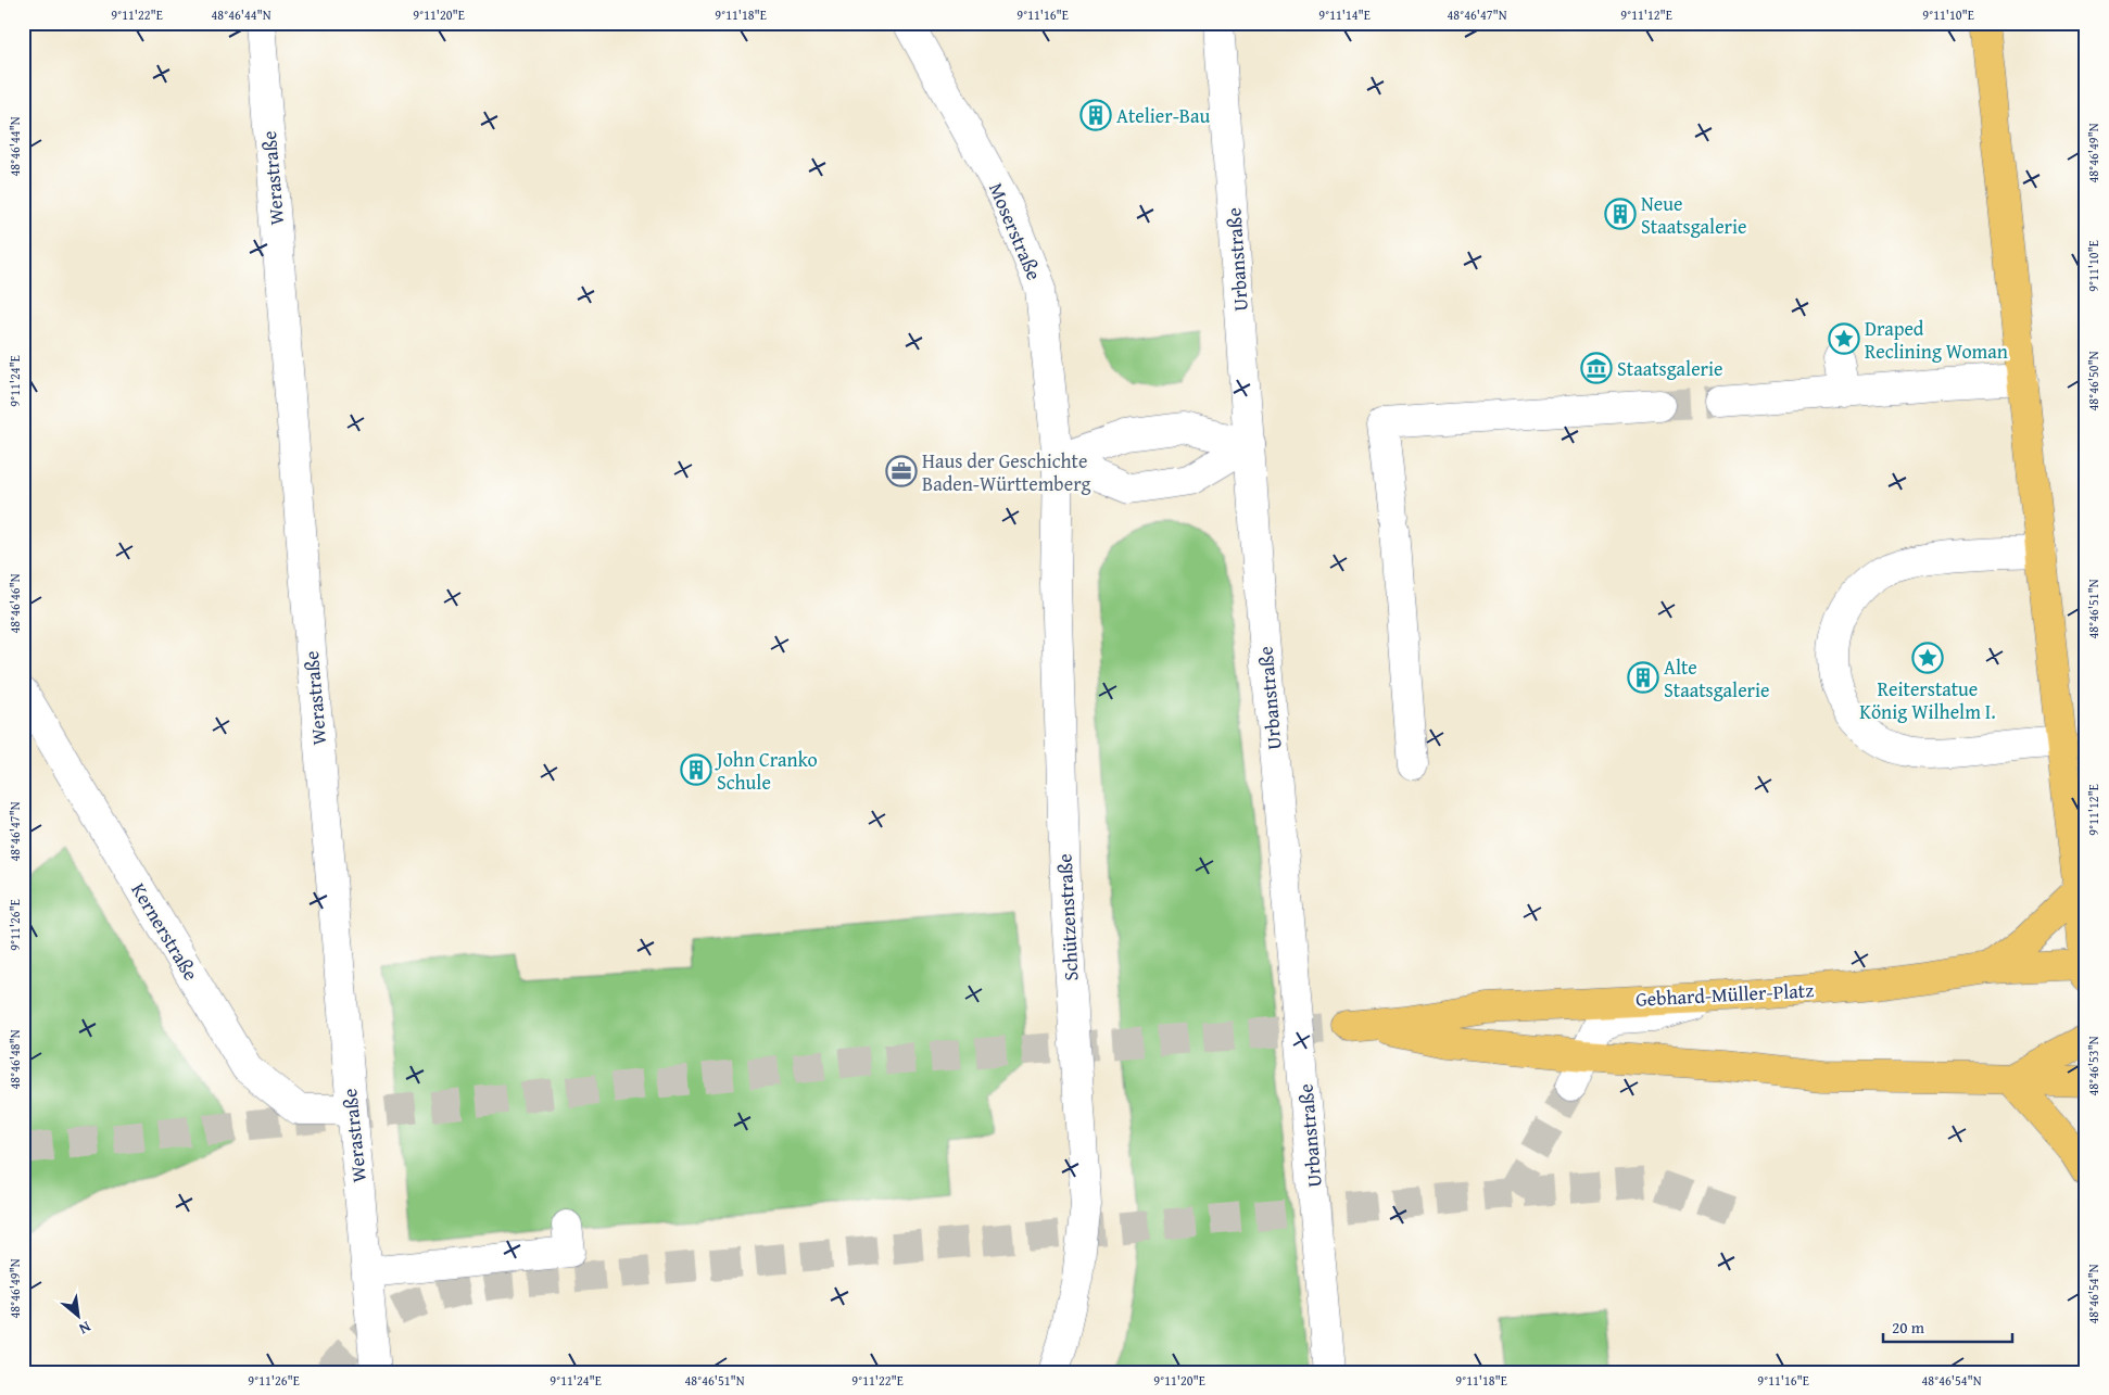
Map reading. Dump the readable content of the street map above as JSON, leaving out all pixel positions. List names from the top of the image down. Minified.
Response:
{"streets":{"main road":["Gebhard-Müller-Platz"],"street":["Werastraße","Moserstraße","Urbanstraße","Schützenstraße","Kernerstraße"]},"crossings":[["Werastraße","Kernerstraße"],["Moserstraße","Schützenstraße"]],"places":{"building":["Atelier-Bau","Neue Staatsgalerie","Alte Staatsgalerie","John Cranko Schule"],"place":["Draped Reclining Woman","Reiterstatue König Wilhelm I."],"museum":["Staatsgalerie"],"office":["Haus der Geschichte Baden-Württemberg"]},"scale_bar":"20 m","north":"bottom right","coordinates":["9°11'22\"E","48°46'44\"N","9°11'20\"E","9°11'18\"E","9°11'16\"E","9°11'14\"E","48°46'47\"N","9°11'12\"E","9°11'10\"E","48°46'49\"N","9°11'24\"E","48°46'50\"N","48°46'46\"N","48°46'51\"N","9°11'26\"E","48°46'48\"N","48°46'53\"N","48°46'54\"N"]}
